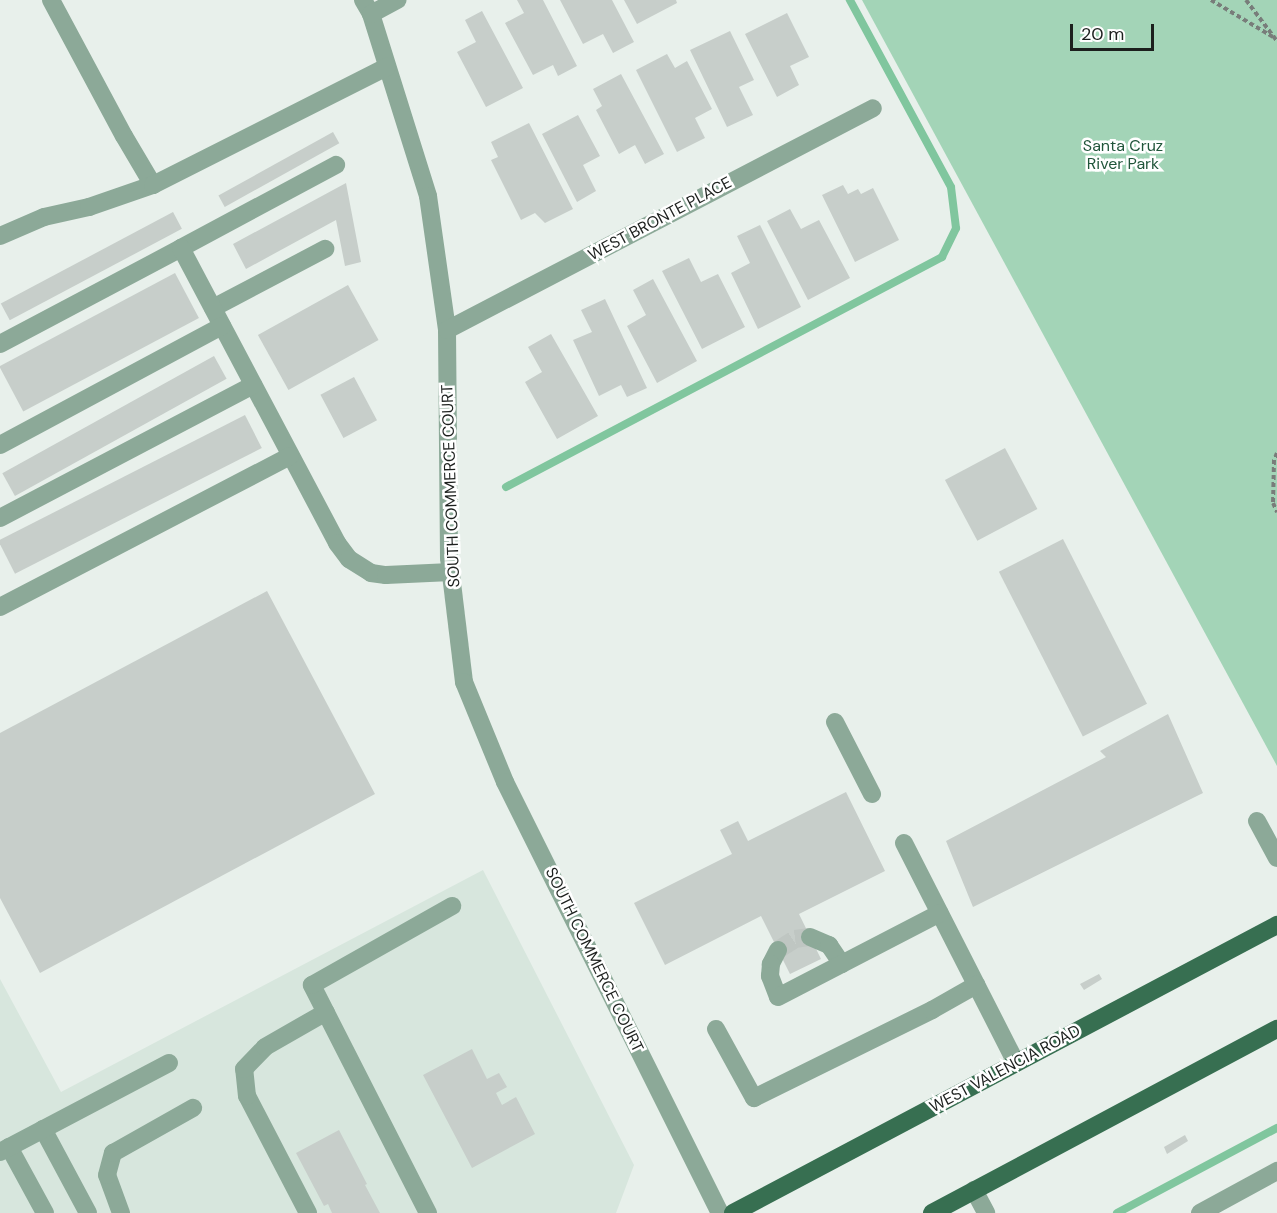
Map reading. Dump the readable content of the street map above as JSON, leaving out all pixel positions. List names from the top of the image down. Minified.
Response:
{"streets":{"main road":["WEST VALENCIA ROAD"],"street":["WEST BRONTE PLACE","SOUTH COMMERCE COURT"]},"crossings":[["WEST BRONTE PLACE","SOUTH COMMERCE COURT"]],"parks":["Santa Cruz River Park"],"scale_bar":"20 m"}
